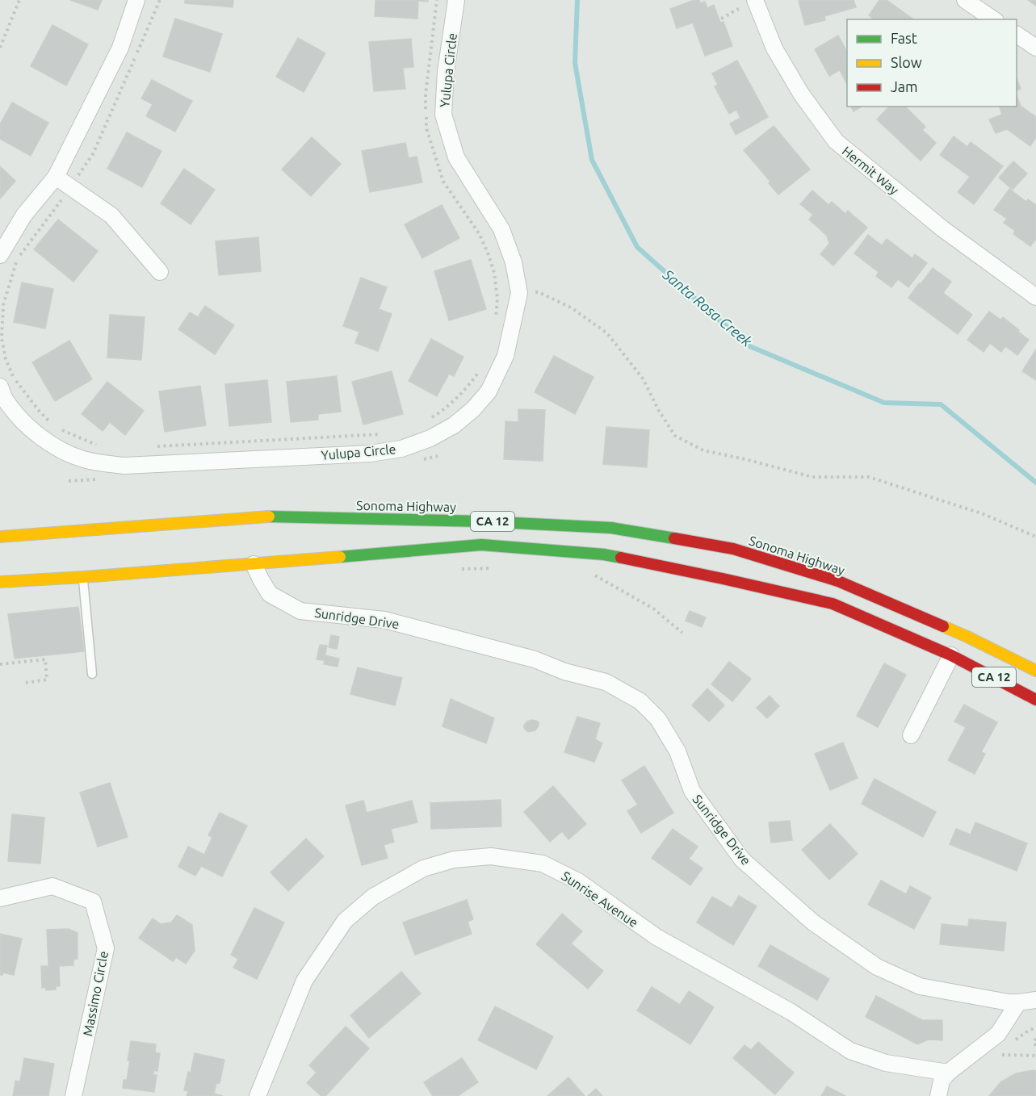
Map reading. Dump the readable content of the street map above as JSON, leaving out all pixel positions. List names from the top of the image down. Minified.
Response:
{"streets":{"main road":["Sonoma Highway","CA 12"],"street":["Yulupa Circle","Hermit Way","Sunridge Drive","Sunrise Avenue","Massimo Circle"]},"crossings":[["CA 12","Sunridge Drive"]],"water":["Santa Rosa Creek"],"legend":["Fast","Slow","Jam"]}
